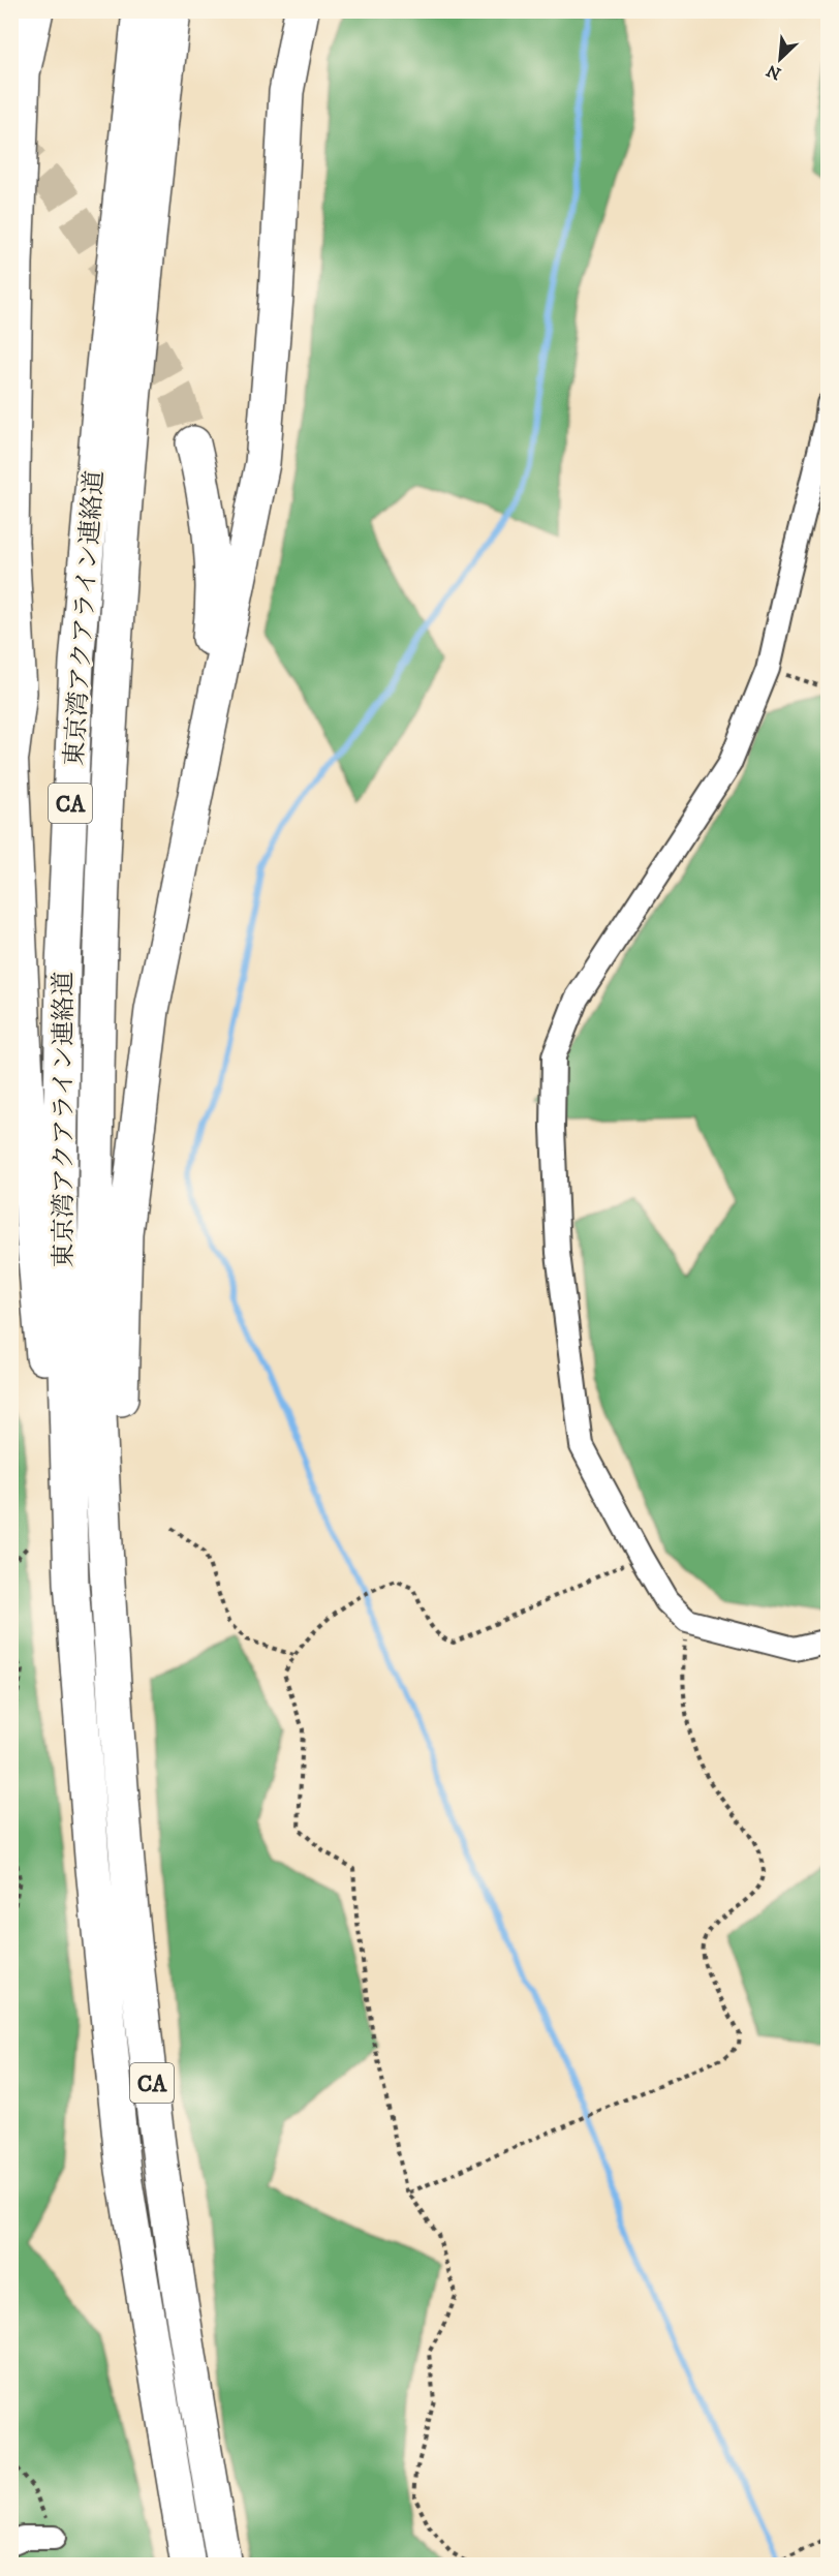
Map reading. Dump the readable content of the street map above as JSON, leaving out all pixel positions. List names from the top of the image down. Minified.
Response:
{"streets":{"highway":["東京湾アクアライン連絡道","CA"]},"crossings":[["東京湾アクアライン連絡道","CA"]],"north":"bottom left"}
